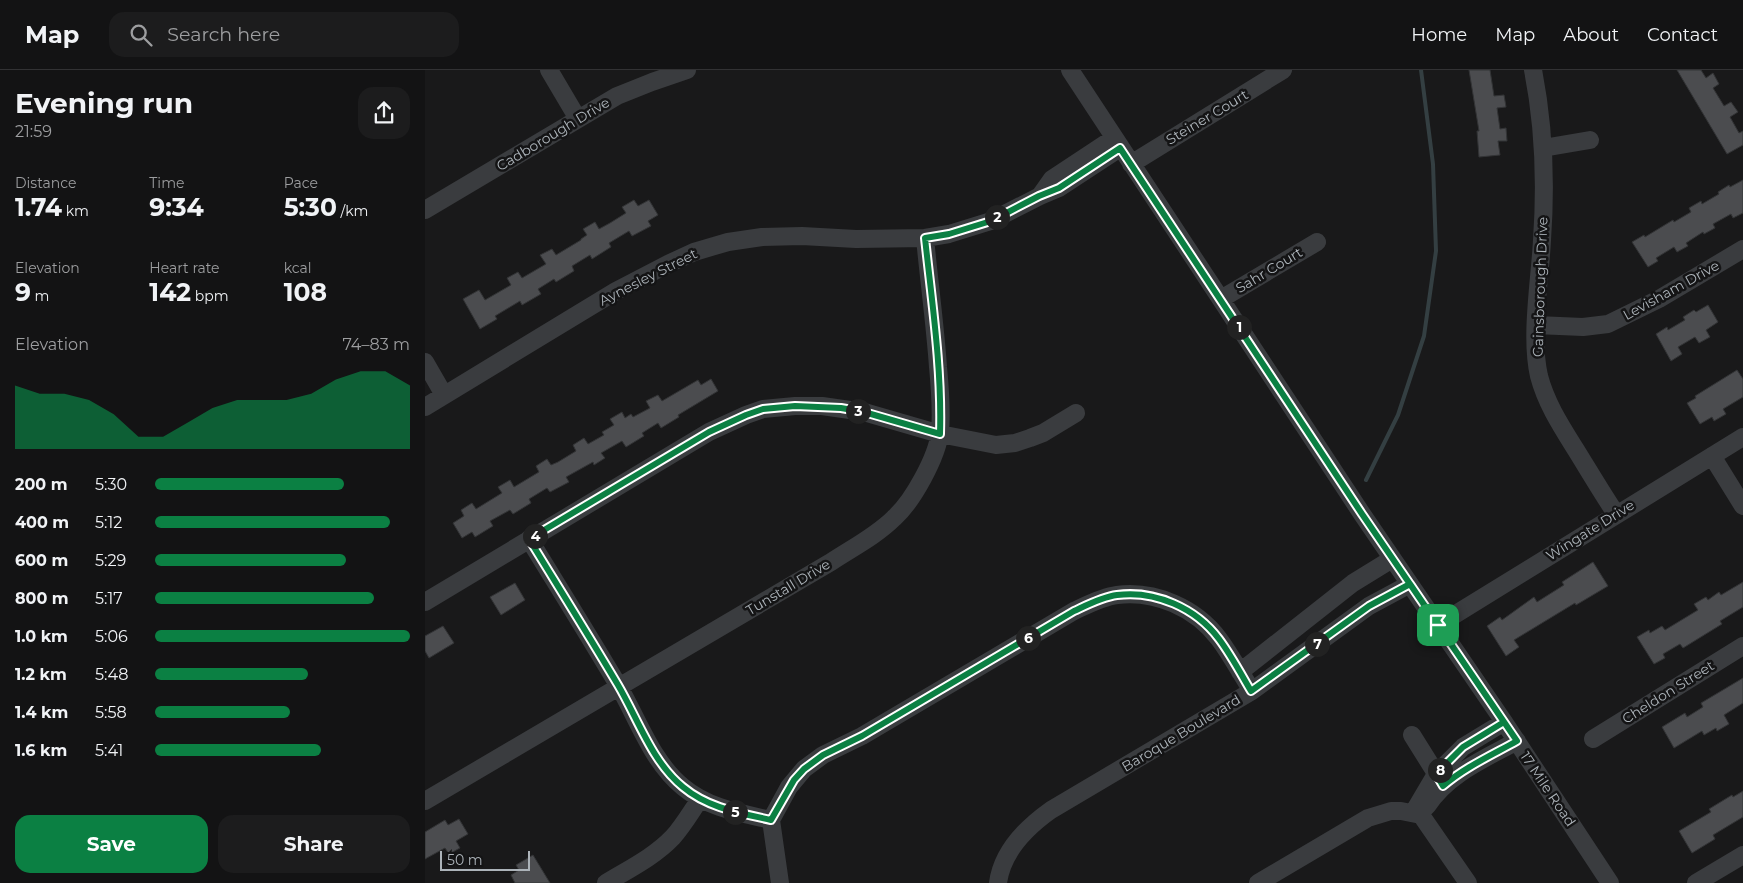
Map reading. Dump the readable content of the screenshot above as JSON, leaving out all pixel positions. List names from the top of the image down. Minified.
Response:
{"streets":{"street":["Steiner Court","Cadborough Drive","Sahr Court","Aynesley Street","Gainsborough Drive","Levisham Drive","Wingate Drive","Tunstall Drive","Cheldon Street","Baroque Boulevard","17 Mile Road"]},"crossings":[["Steiner Court","17 Mile Road"],["Sahr Court","17 Mile Road"],["Aynesley Street","Tunstall Drive"],["Aynesley Street","17 Mile Road"],["Gainsborough Drive","Levisham Drive"],["Gainsborough Drive","Wingate Drive"],["Wingate Drive","17 Mile Road"],["Baroque Boulevard","17 Mile Road"]],"scale_bar":"50 m","page":{"header":"Map","search":"Search here","nav":["Home","Map","About","Contact"],"heading":["Evening run","21:59"],"stats":[["Distance","1.74 km"],["Time","9:34"],["Pace","5:30 /km"],["Elevation","9 m"],["Heart rate","142 bpm"],["kcal","108"]],"pins":["2","1","3","4","6","7","8","5"],"chart":["Elevation","74–83 m"],"list":[{"name":"200 m","note":"5:30"},{"name":"400 m","note":"5:12"},{"name":"600 m","note":"5:29"},{"name":"800 m","note":"5:17"},{"name":"1.0 km","note":"5:06"},{"name":"1.2 km","note":"5:48"},{"name":"1.4 km","note":"5:58"},{"name":"1.6 km","note":"5:41"}],"buttons":["Save","Share"],"scale":"50 m"}}
